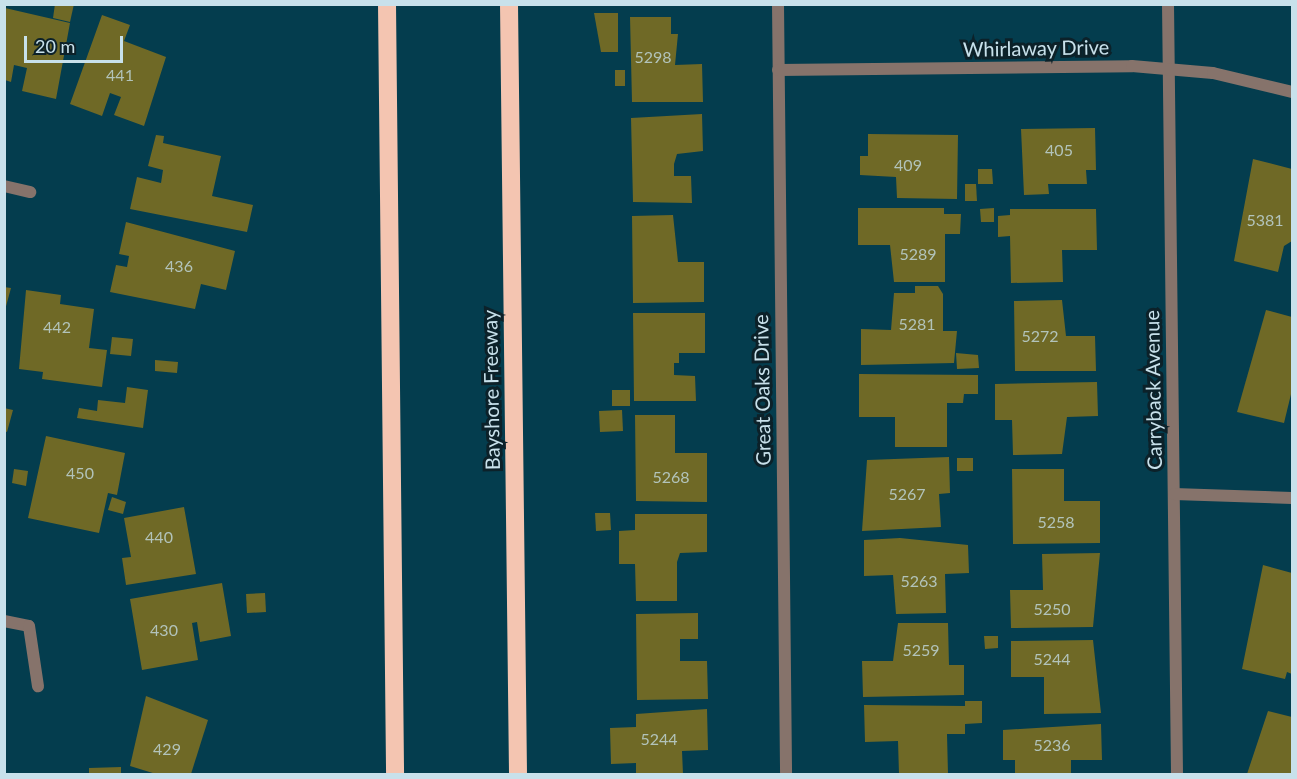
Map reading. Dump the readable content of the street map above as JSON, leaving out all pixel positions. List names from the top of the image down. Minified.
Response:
{"streets":{"highway":["Bayshore Freeway"],"street":["Whirlaway Drive","Great Oaks Drive","Carryback Avenue"]},"crossings":[["Whirlaway Drive","Great Oaks Drive"],["Whirlaway Drive","Carryback Avenue"]],"house_numbers":["5298","441","405","409","5381","5289","436","5281","442","5272","450","5268","5267","5258","440","5263","5250","430","5259","5244","5244","5236","429"],"scale_bar":"20 m"}
